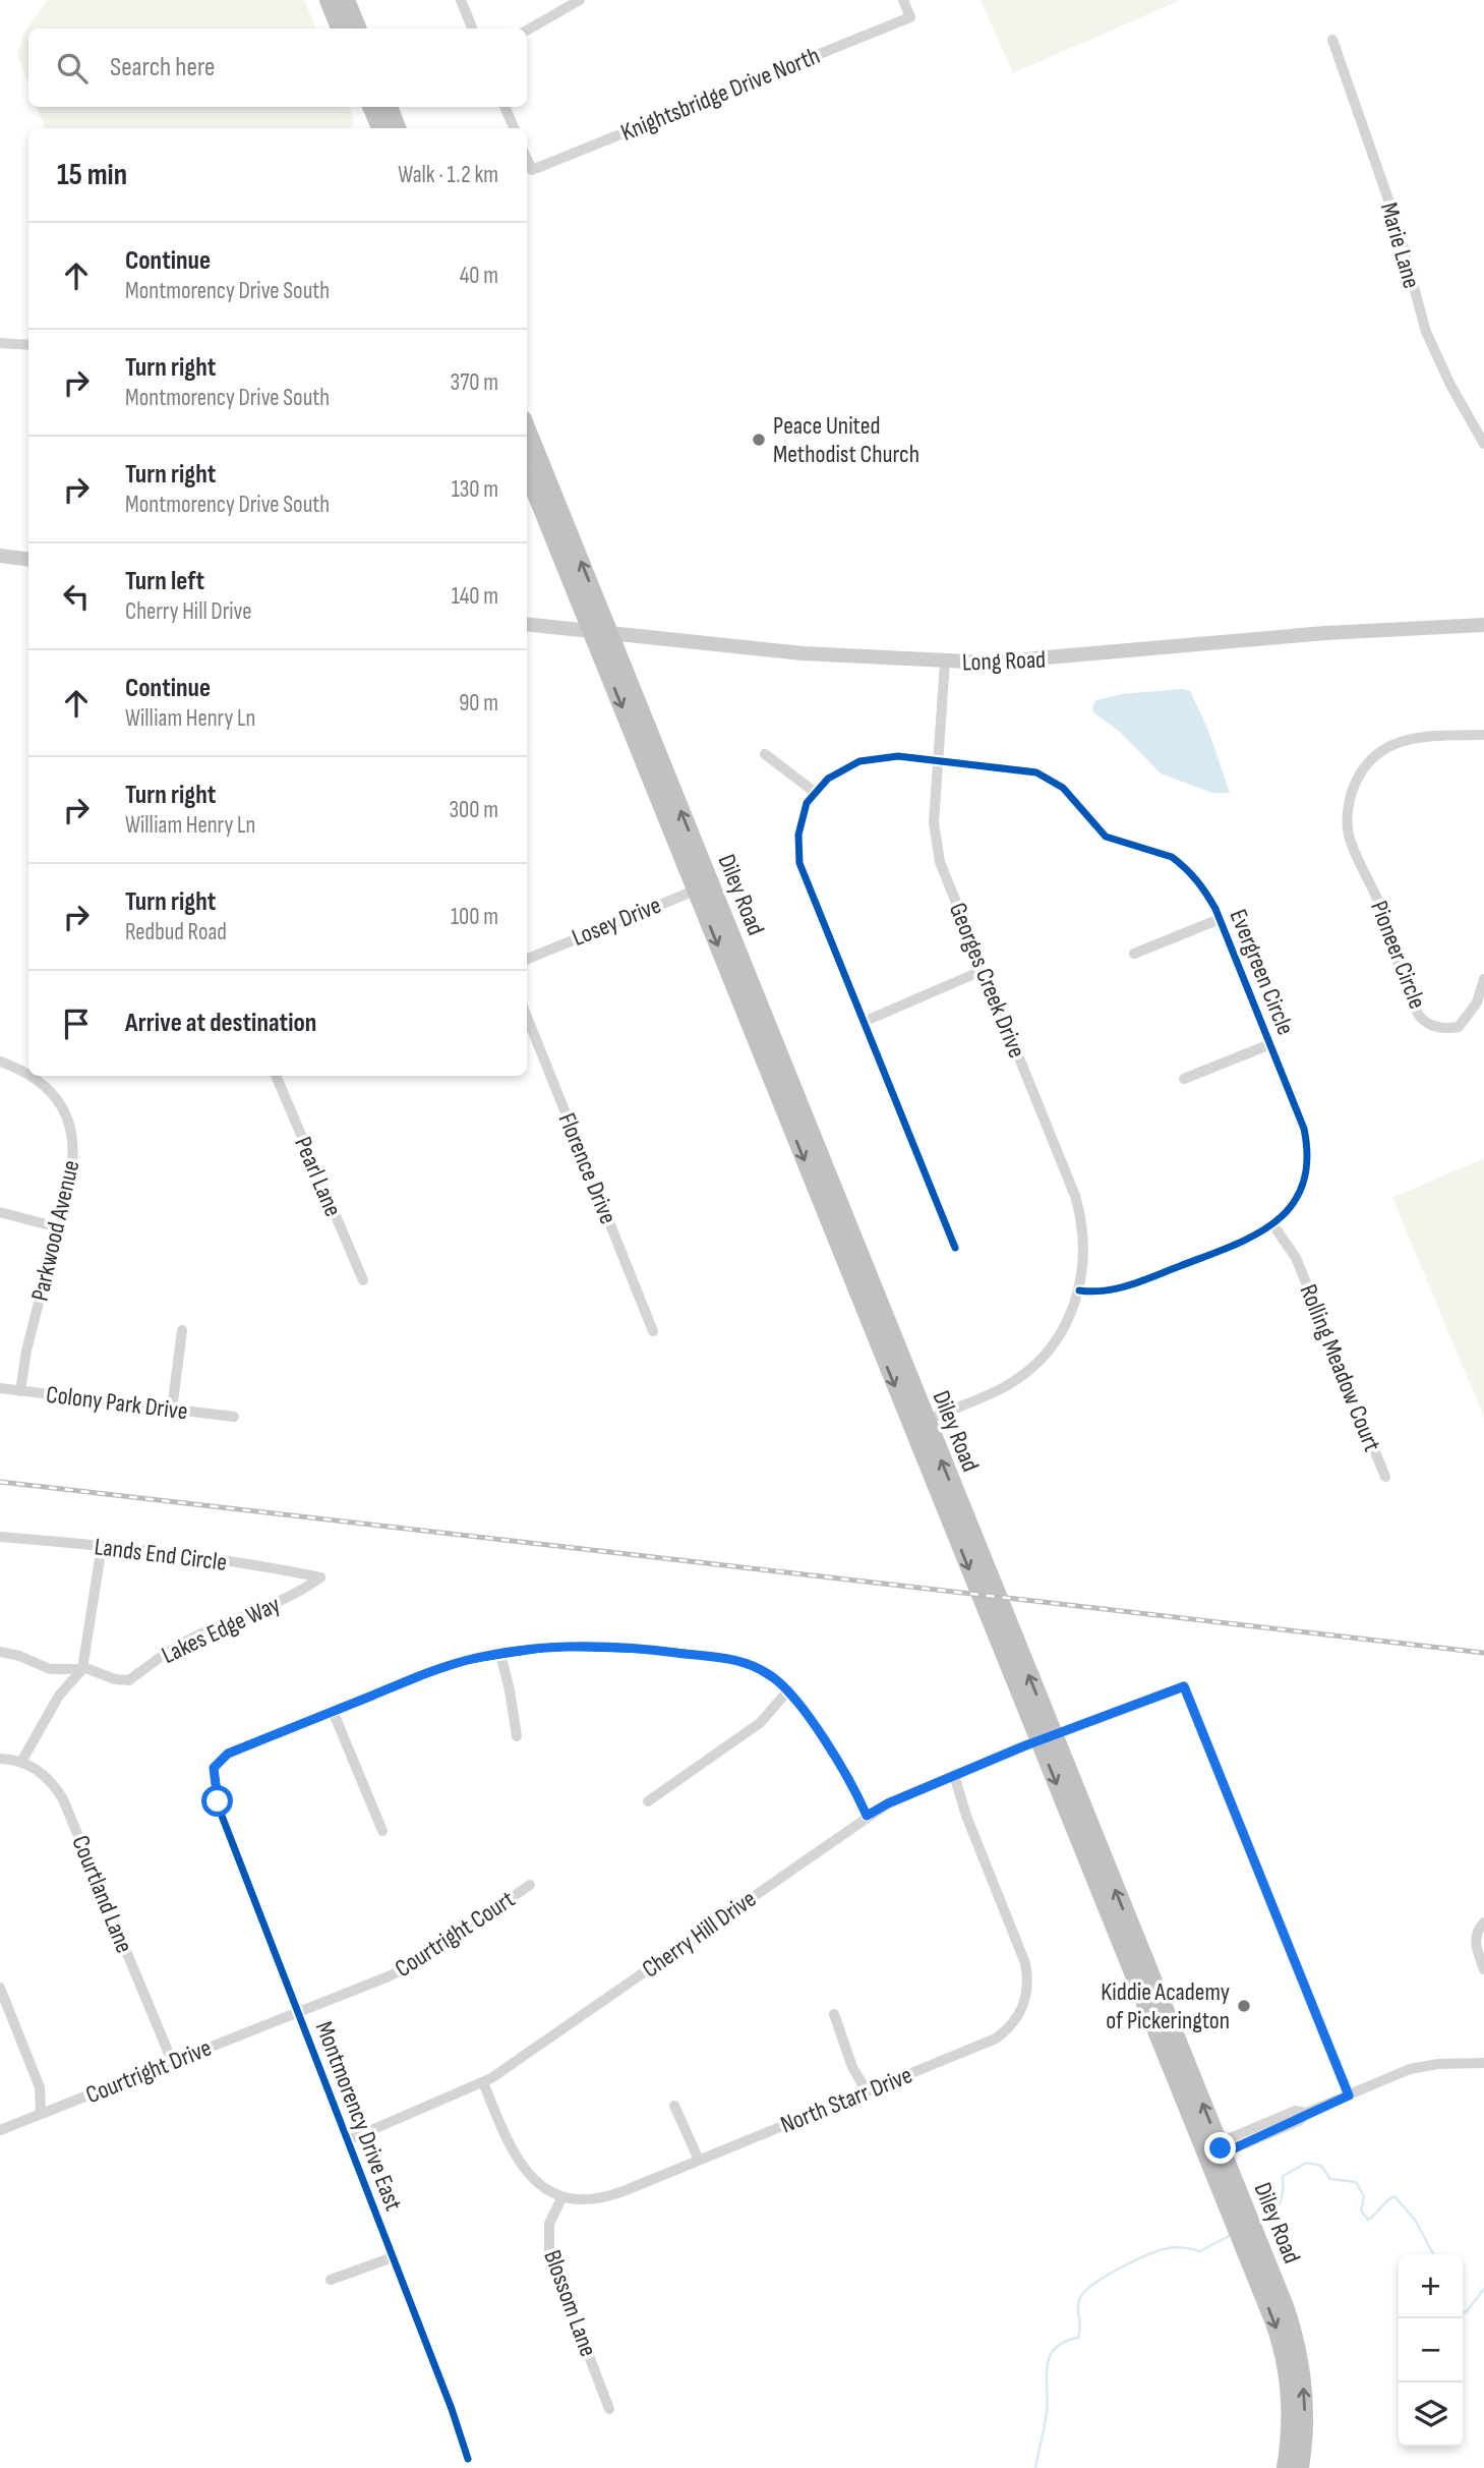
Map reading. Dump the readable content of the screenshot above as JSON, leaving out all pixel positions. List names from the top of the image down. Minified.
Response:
{"streets":{"highway":["Diley Road"],"main road":["Long Road"],"street":["Knightsbridge Drive North","Marie Lane","Losey Drive","Pioneer Circle","Evergreen Circle","Georges Creek Drive","Florence Drive","Pearl Lane","Parkwood Avenue","Rolling Meadow Court","Colony Park Drive","Lands End Circle","Lakes Edge Way","Courtland Lane","Courtright Court","Cherry Hill Drive","Courtright Drive","North Starr Drive","Montmorency Drive East","Blossom Lane"]},"crossings":[["Long Road","Diley Road"],["Long Road","Georges Creek Drive"],["Diley Road","Losey Drive"],["Diley Road","Cherry Hill Drive"],["Evergreen Circle","Georges Creek Drive"],["Evergreen Circle","Rolling Meadow Court"],["Parkwood Avenue","Colony Park Drive"],["Lands End Circle","Lakes Edge Way"],["Courtland Lane","Courtright Drive"],["Courtright Court","Courtright Drive"],["Courtright Court","Montmorency Drive East"],["Cherry Hill Drive","North Starr Drive"],["Cherry Hill Drive","Montmorency Drive East"],["Courtright Drive","Montmorency Drive East"],["North Starr Drive","Blossom Lane"]],"places":["Peace United Methodist Church","Kiddie Academy of Pickerington"],"page":{"search":"Search here","heading":["15 min","Walk · 1.2 km"],"list":[["Continue","Montmorency Drive South","40 m"],["Turn right","Montmorency Drive South","370 m"],["Turn right","Montmorency Drive South","130 m"],["Turn left","Cherry Hill Drive","140 m"],["Continue","William Henry Ln","90 m"],["Turn right","William Henry Ln","300 m"],["Turn right","Redbud Road","100 m"],"Arrive at destination"],"map_buttons":["+","−"]}}
